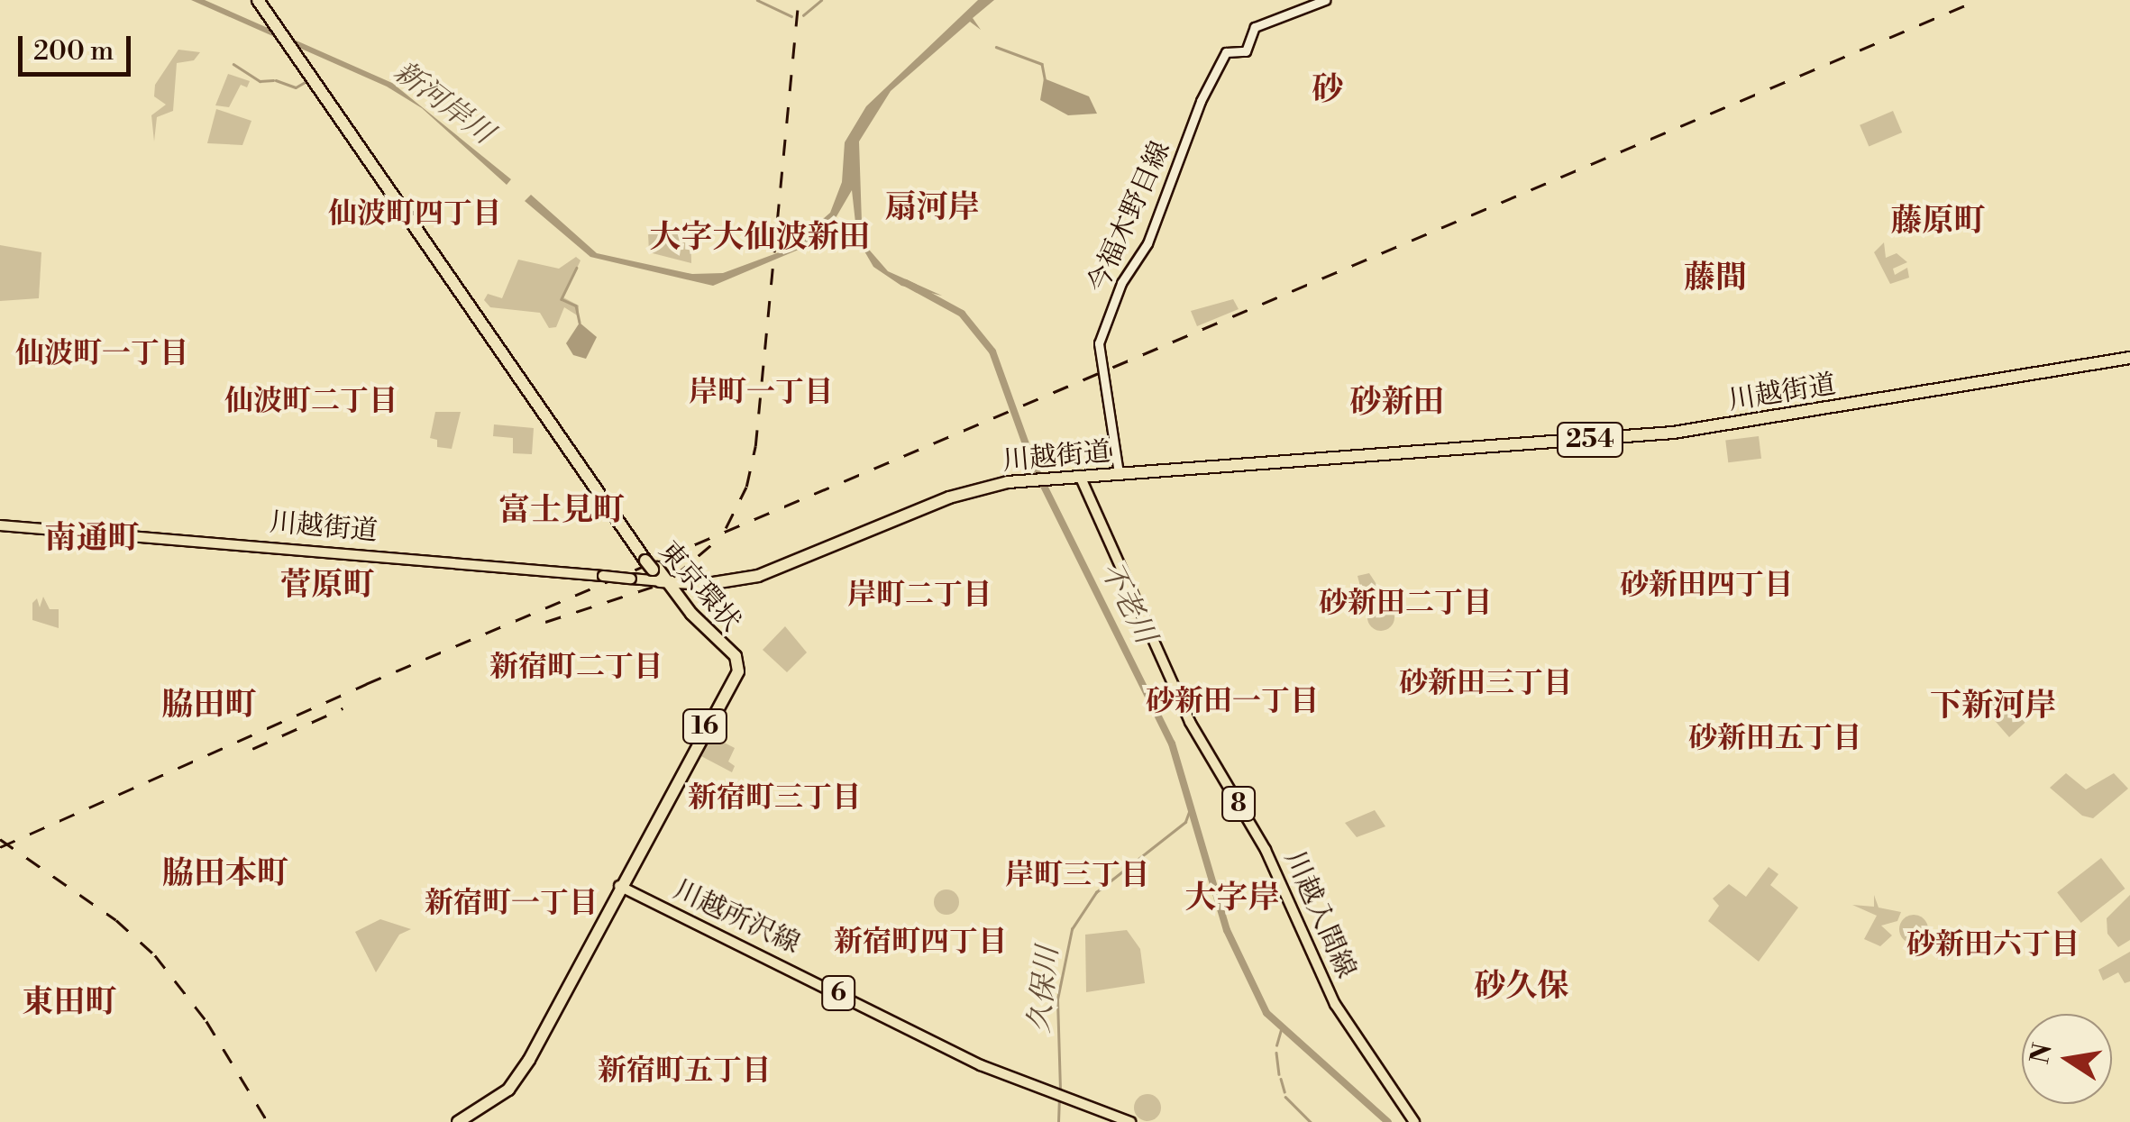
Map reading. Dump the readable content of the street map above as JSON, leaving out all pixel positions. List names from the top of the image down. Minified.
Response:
{"streets":{"highway":["川越街道","254","東京環状","16"],"main road":["今福木野目線","8","川越入間線","川越所沢線","6"]},"crossings":[["今福木野目線","川越街道"],["川越街道","東京環状"],["川越街道","川越入間線"],["東京環状","川越所沢線"]],"districts":["砂","扇河岸","仙波町四丁目","藤原町","大字大仙波新田","藤間","仙波町一丁目","岸町一丁目","仙波町二丁目","砂新田","富士見町","南通町","砂新田四丁目","菅原町","岸町二丁目","砂新田二丁目","新宿町二丁目","砂新田三丁目","砂新田一丁目","脇田町","下新河岸","砂新田五丁目","新宿町三丁目","脇田本町","岸町三丁目","大字岸","新宿町一丁目","新宿町四丁目","砂新田六丁目","砂久保","東田町","新宿町五丁目"],"water":["新河岸川","不老川","久保川"],"scale_bar":"200 m","north":"left"}
